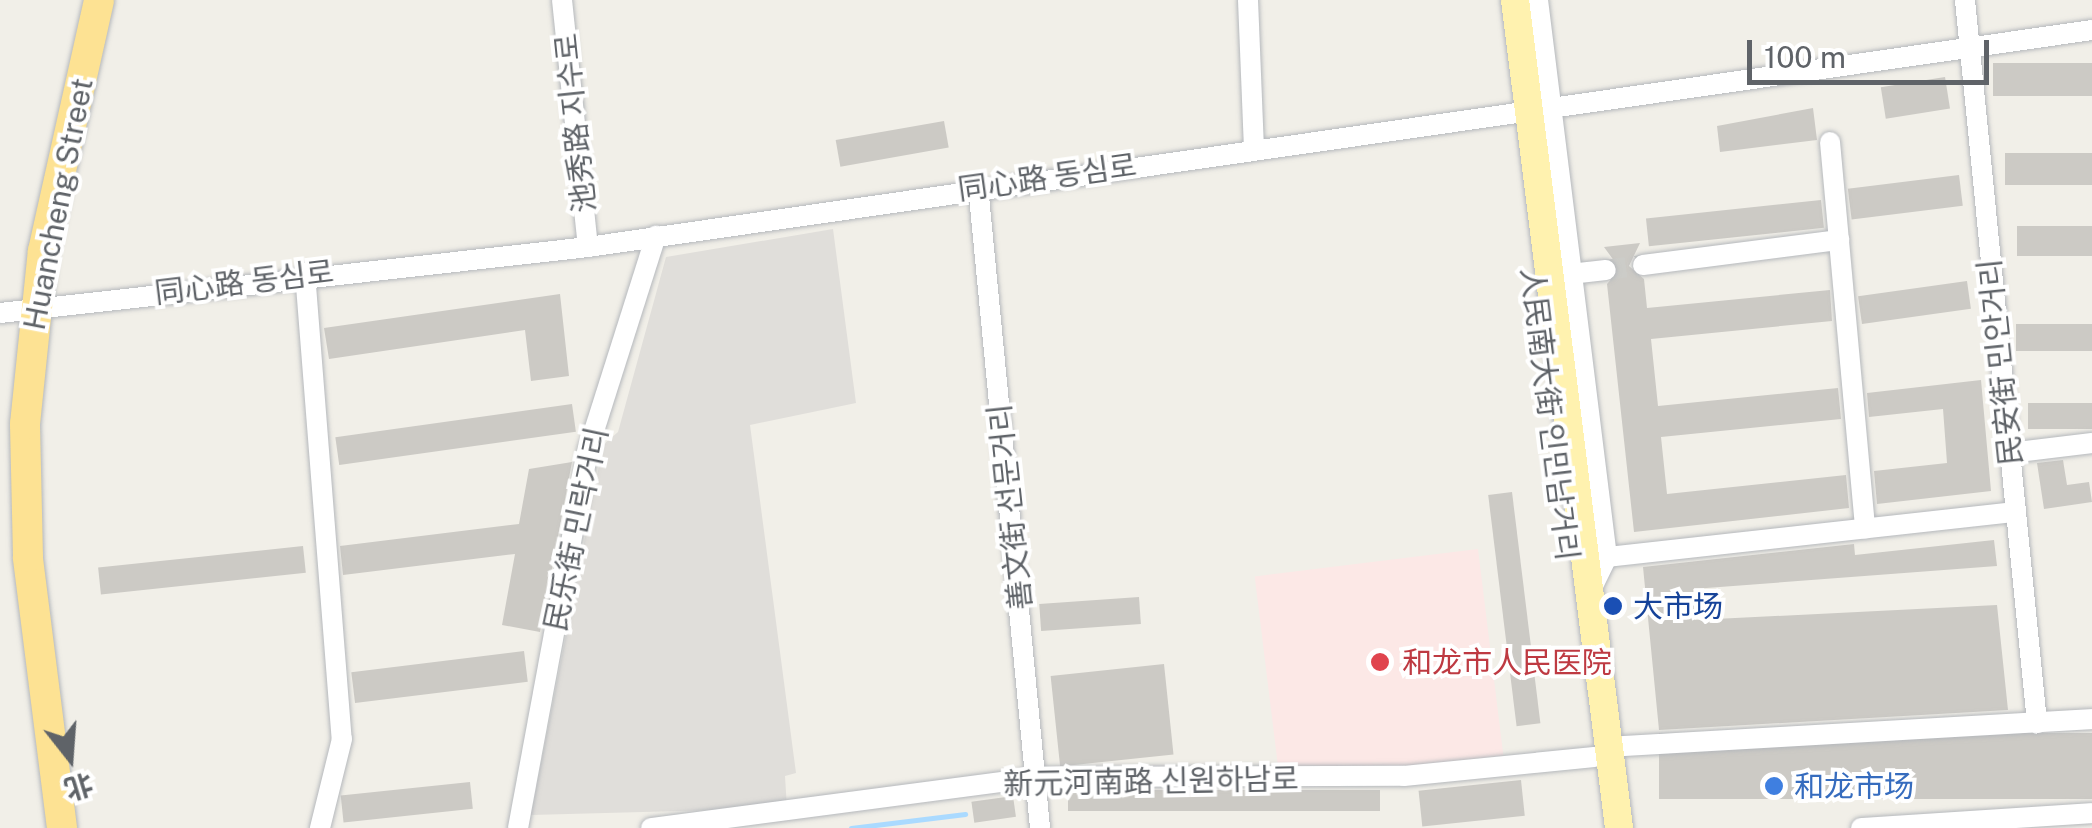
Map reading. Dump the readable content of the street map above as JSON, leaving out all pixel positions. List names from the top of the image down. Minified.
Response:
{"streets":{"highway":["Huancheng Street"],"main road":["人民南大街 인민남거리"],"street":["池秀路 지수로","同心路 동심로","民安街 민안거리","善文街 선문거리","民乐街 민락거리","新元河南路 신원하남로"]},"crossings":[["池秀路 지수로","同心路 동심로"],["同心路 동심로","Huancheng Street"],["同心路 동심로","民安街 민안거리"],["同心路 동심로","人民南大街 인민남거리"],["同心路 동심로","善文街 선문거리"],["同心路 동심로","民乐街 민락거리"],["民安街 민안거리","新元河南路 신원하남로"],["人民南大街 인민남거리","新元河南路 신원하남로"],["善文街 선문거리","新元河南路 신원하남로"]],"places":["大市场","和龙市人民医院","和龙市场"],"scale_bar":"100 m","north":"bottom"}
